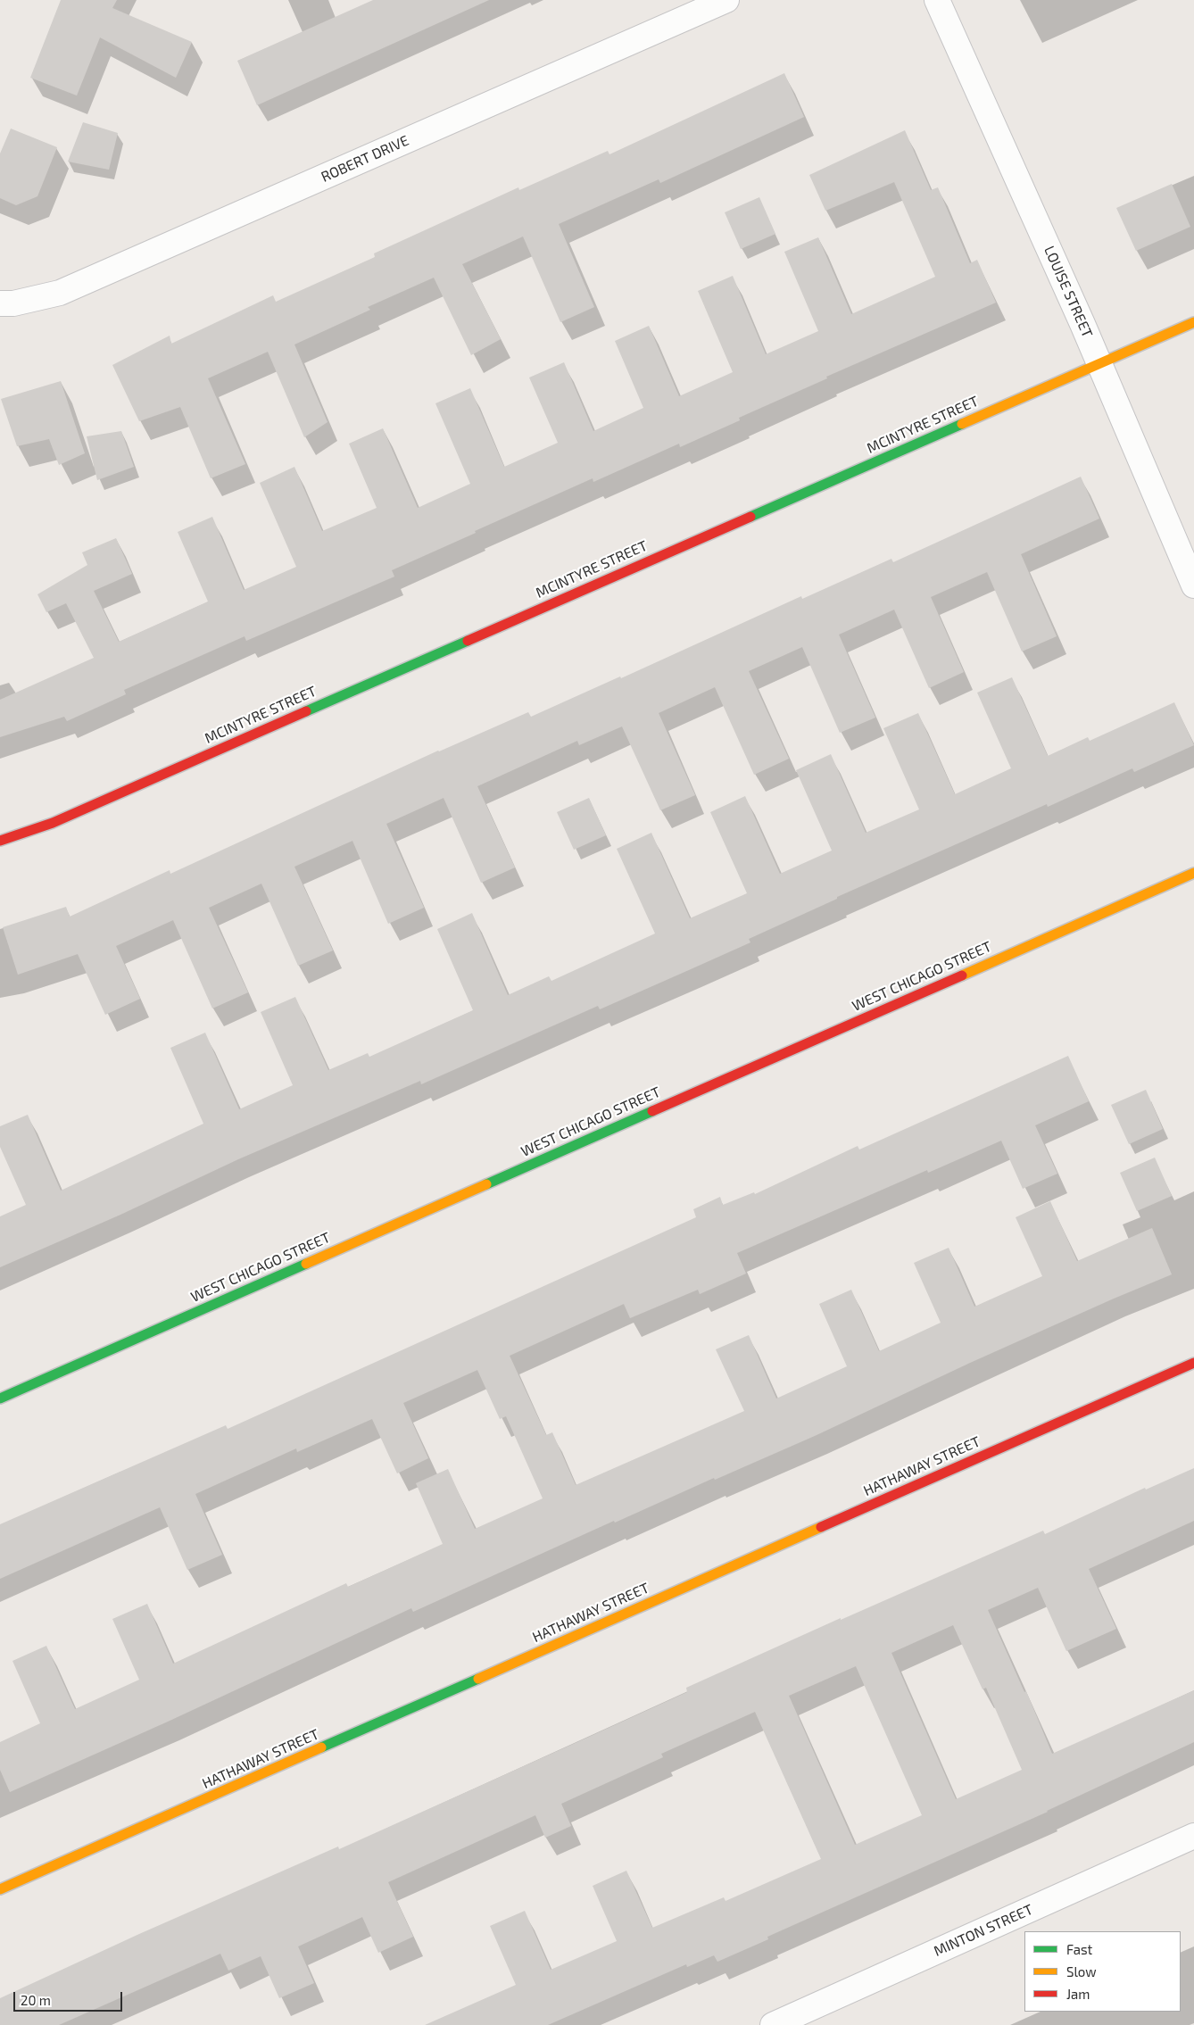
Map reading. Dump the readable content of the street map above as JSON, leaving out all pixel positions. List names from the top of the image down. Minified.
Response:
{"streets":{"street":["ROBERT DRIVE","LOUISE STREET","MCINTYRE STREET","WEST CHICAGO STREET","HATHAWAY STREET","MINTON STREET"]},"crossings":[["LOUISE STREET","MCINTYRE STREET"]],"legend":["Fast","Slow","Jam"],"scale_bar":"20 m"}
